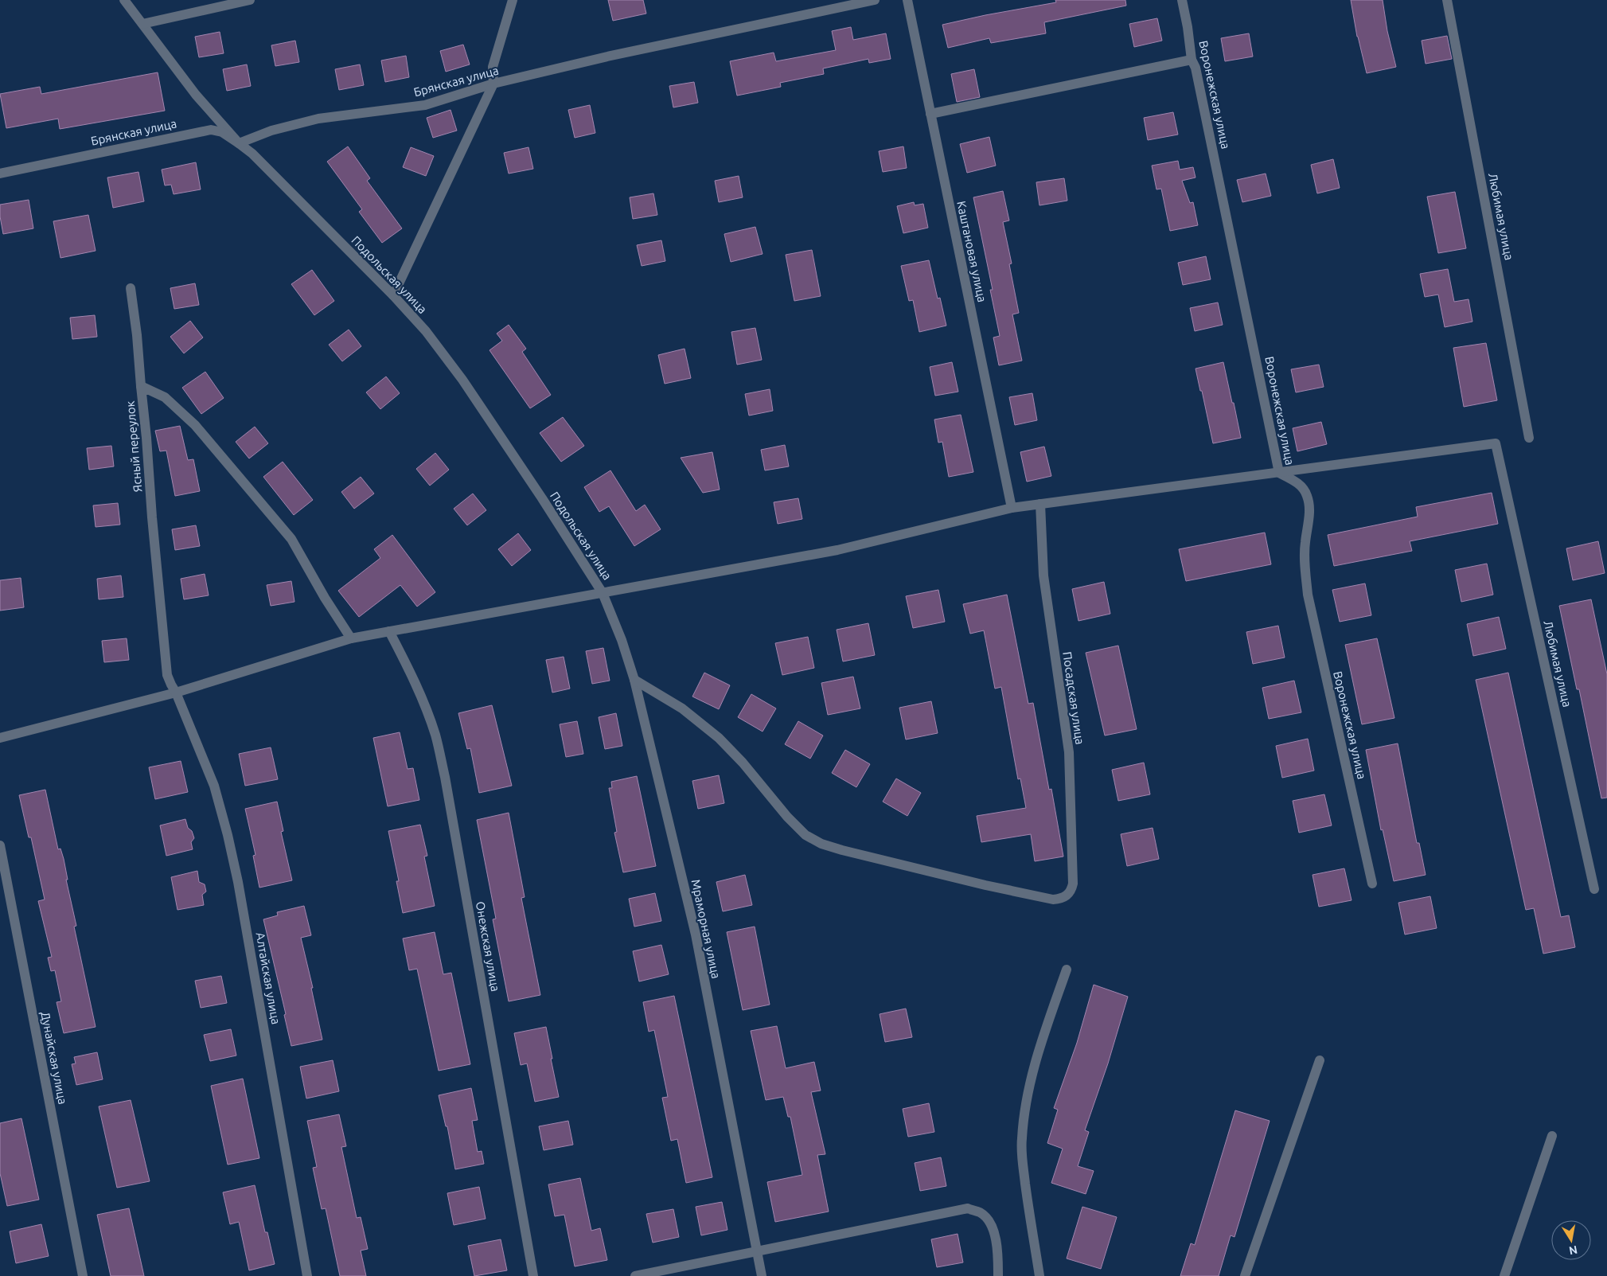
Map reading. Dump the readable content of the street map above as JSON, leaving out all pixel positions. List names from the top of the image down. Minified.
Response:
{"streets":{"street":["Брянская улица","Воронежская улица","Любимая улица","Каштановая улица","Подольская улица","Ясный переулок","Посадская улица","Мраморная улица","Онежская улица","Алтайская улица","Дунайская улица"]},"crossings":[["Брянская улица","Подольская улица"],["Воронежская улица","Любимая улица"],["Подольская улица","Мраморная улица"],["Ясный переулок","Алтайская улица"],["Посадская улица","Мраморная улица"]],"north":"bottom"}
